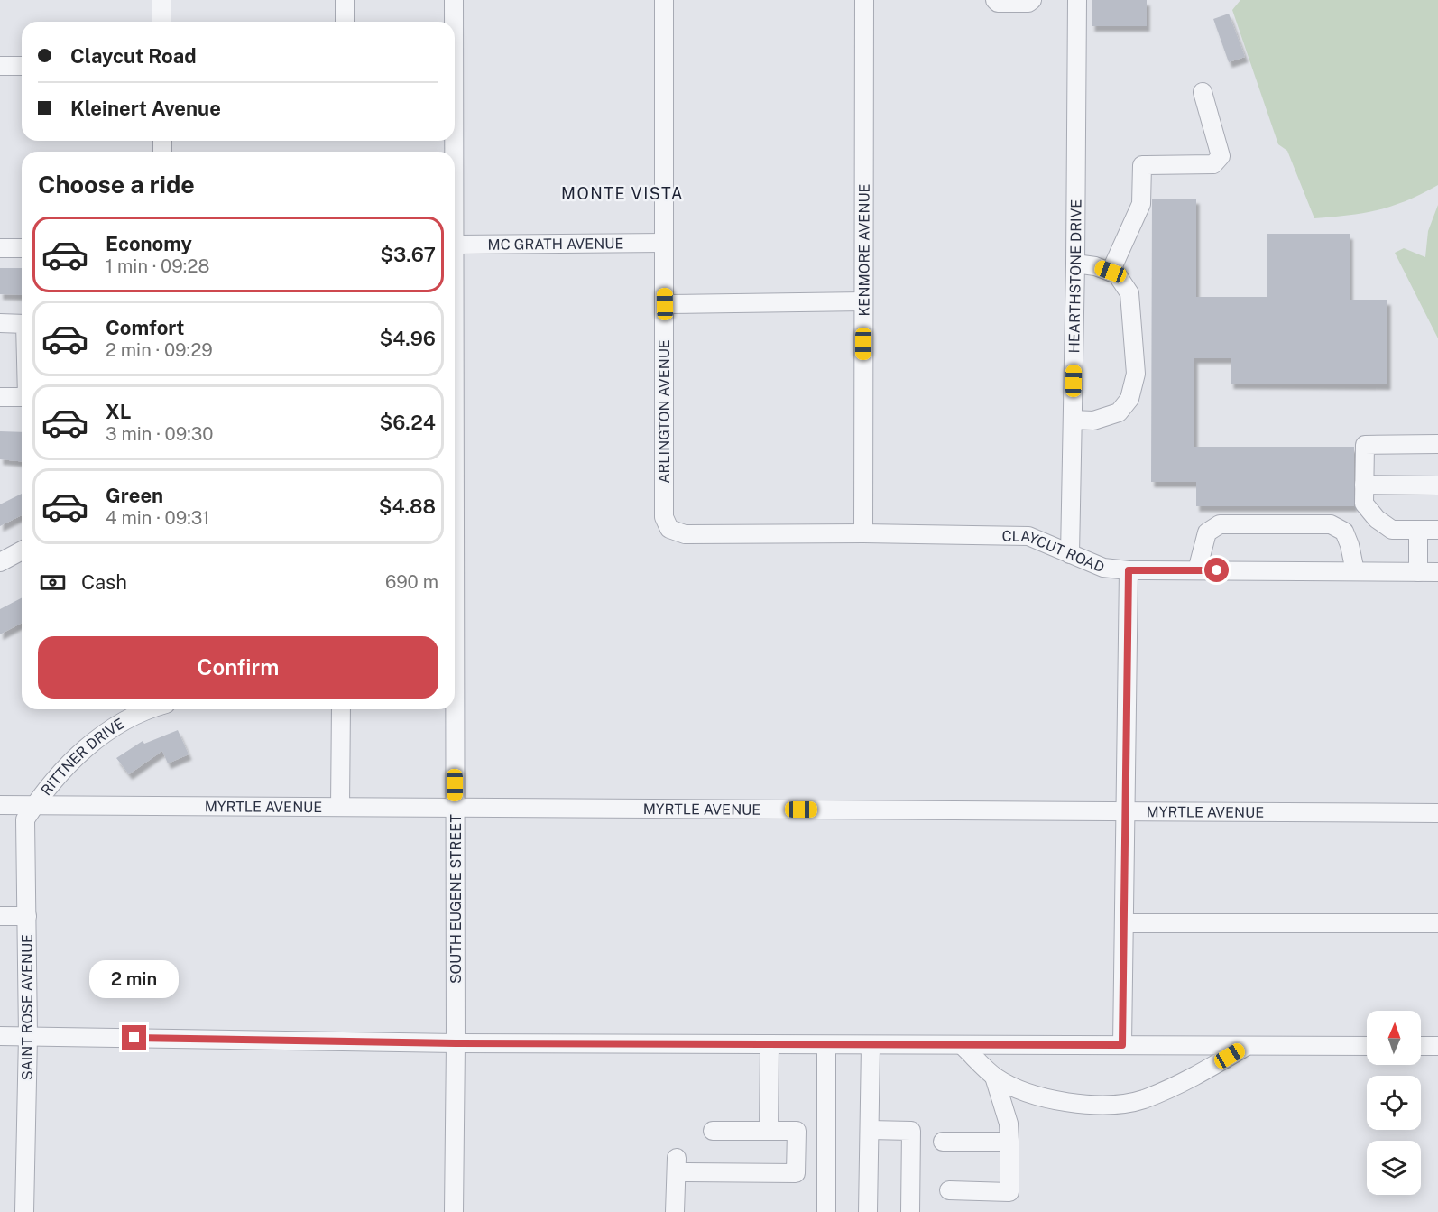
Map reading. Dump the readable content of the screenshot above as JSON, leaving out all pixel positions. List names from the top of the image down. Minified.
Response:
{"streets":{"street":["MC GRATH AVENUE","KENMORE AVENUE","HEARTHSTONE DRIVE","ARLINGTON AVENUE","CLAYCUT ROAD","RITTNER DRIVE","MYRTLE AVENUE","SOUTH EUGENE STREET","SAINT ROSE AVENUE"]},"crossings":[["MC GRATH AVENUE","ARLINGTON AVENUE"],["KENMORE AVENUE","CLAYCUT ROAD"],["HEARTHSTONE DRIVE","CLAYCUT ROAD"],["ARLINGTON AVENUE","CLAYCUT ROAD"],["RITTNER DRIVE","MYRTLE AVENUE"],["RITTNER DRIVE","SAINT ROSE AVENUE"],["MYRTLE AVENUE","SOUTH EUGENE STREET"],["MYRTLE AVENUE","SAINT ROSE AVENUE"]],"districts":["MONTE VISTA"],"north":"top","page":{"banner":["Claycut Road","Kleinert Avenue"],"heading":"Choose a ride","list":[{"name":"Economy","note":"1 min · 09:28","value":"$3.67"},{"name":"Comfort","note":"2 min · 09:29","value":"$4.96"},{"name":"XL","note":"3 min · 09:30","value":"$6.24"},{"name":"Green","note":"4 min · 09:31","value":"$4.88"}],"pay":["Cash","690 m"],"buttons":"Confirm","bubble":"2 min"}}
